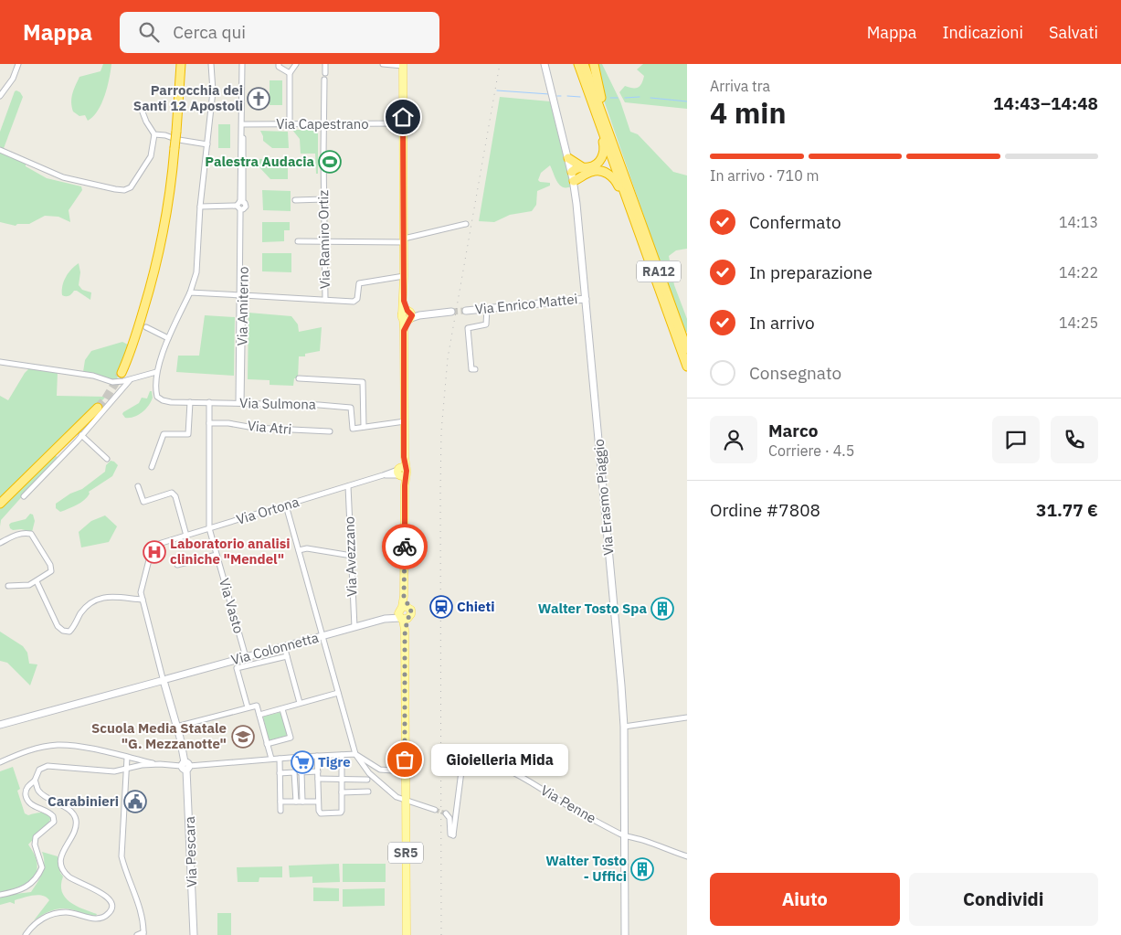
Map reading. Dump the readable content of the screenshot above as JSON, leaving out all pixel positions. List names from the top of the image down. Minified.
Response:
{"streets":{"highway":["RA12"],"main road":["SR5"],"street":["Via Capestrano","Via Ramiro Ortiz","Via Enrico Mattei","Via Amiterno","Via Sulmona","Via Atri","Via Erasmo Piaggio","Via Ortona","Via Avezzano","Via Vasto","Via Colonnetta","Via Penne","Via Pescara"]},"crossings":[["Via Capestrano","Via Ramiro Ortiz"],["Via Capestrano","Via Amiterno"],["Via Capestrano","SR5"],["Via Ramiro Ortiz","Via Amiterno"],["Via Ramiro Ortiz","SR5"],["Via Enrico Mattei","Via Erasmo Piaggio"],["Via Amiterno","Via Sulmona"],["Via Sulmona","Via Vasto"],["Via Atri","Via Vasto"],["Via Erasmo Piaggio","Via Penne"],["Via Ortona","Via Avezzano"],["Via Ortona","Via Vasto"],["Via Ortona","SR5"],["Via Avezzano","Via Colonnetta"],["Via Vasto","Via Colonnetta"],["Via Colonnetta","Via Pescara"]],"places":{"church":["Parrocchia dei Santi 12 Apostoli"],"sports":["Palestra Audacia"],"hospital":["Laboratorio analisi cliniche \"Mendel\""],"station":["Chieti"],"building":["Walter Tosto Spa","Walter Tosto - Uffici"],"school or university":["Scuola Media Statale \"G. Mezzanotte\""],"other":["Gioielleria Mida"],"supermarket":["Tigre"],"public building":["Carabinieri"]},"page":{"header":"Mappa","search":"Cerca qui","nav":["Mappa","Indicazioni","Salvati"],"heading":["4 min","Arriva tra","14:43–14:48"],"panel":["Marco","Corriere · 4.5","Ordine #7808","31.77 €"],"bar":"In arrivo · 710 m","list":[["Confermato","14:13"],["In preparazione","14:22"],["In arrivo","14:25"],"Consegnato"],"bubble":"Gioielleria Mida","buttons":["Aiuto","Condividi"]}}
